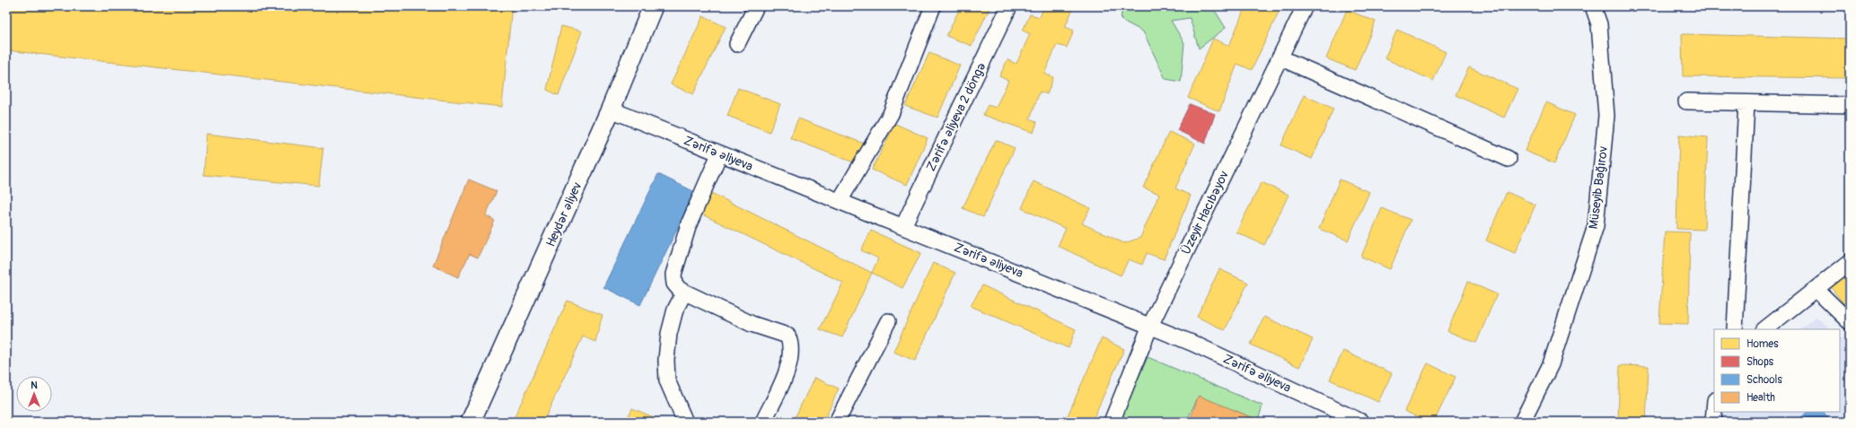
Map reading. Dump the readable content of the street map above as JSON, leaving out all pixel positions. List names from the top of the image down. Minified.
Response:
{"streets":{"main road":["Heydər Əliyev"],"street":["Zərifə Əliyeva 2 döngə","Zərifə Əliyeva","Müseyib Bağırov","Üzeyir Hacıbəyov"]},"crossings":[["Zərifə Əliyeva 2 döngə","Zərifə Əliyeva"],["Zərifə Əliyeva","Üzeyir Hacıbəyov"],["Zərifə Əliyeva","Heydər Əliyev"]],"legend":["Homes","Shops","Schools","Health"],"north":"top"}
